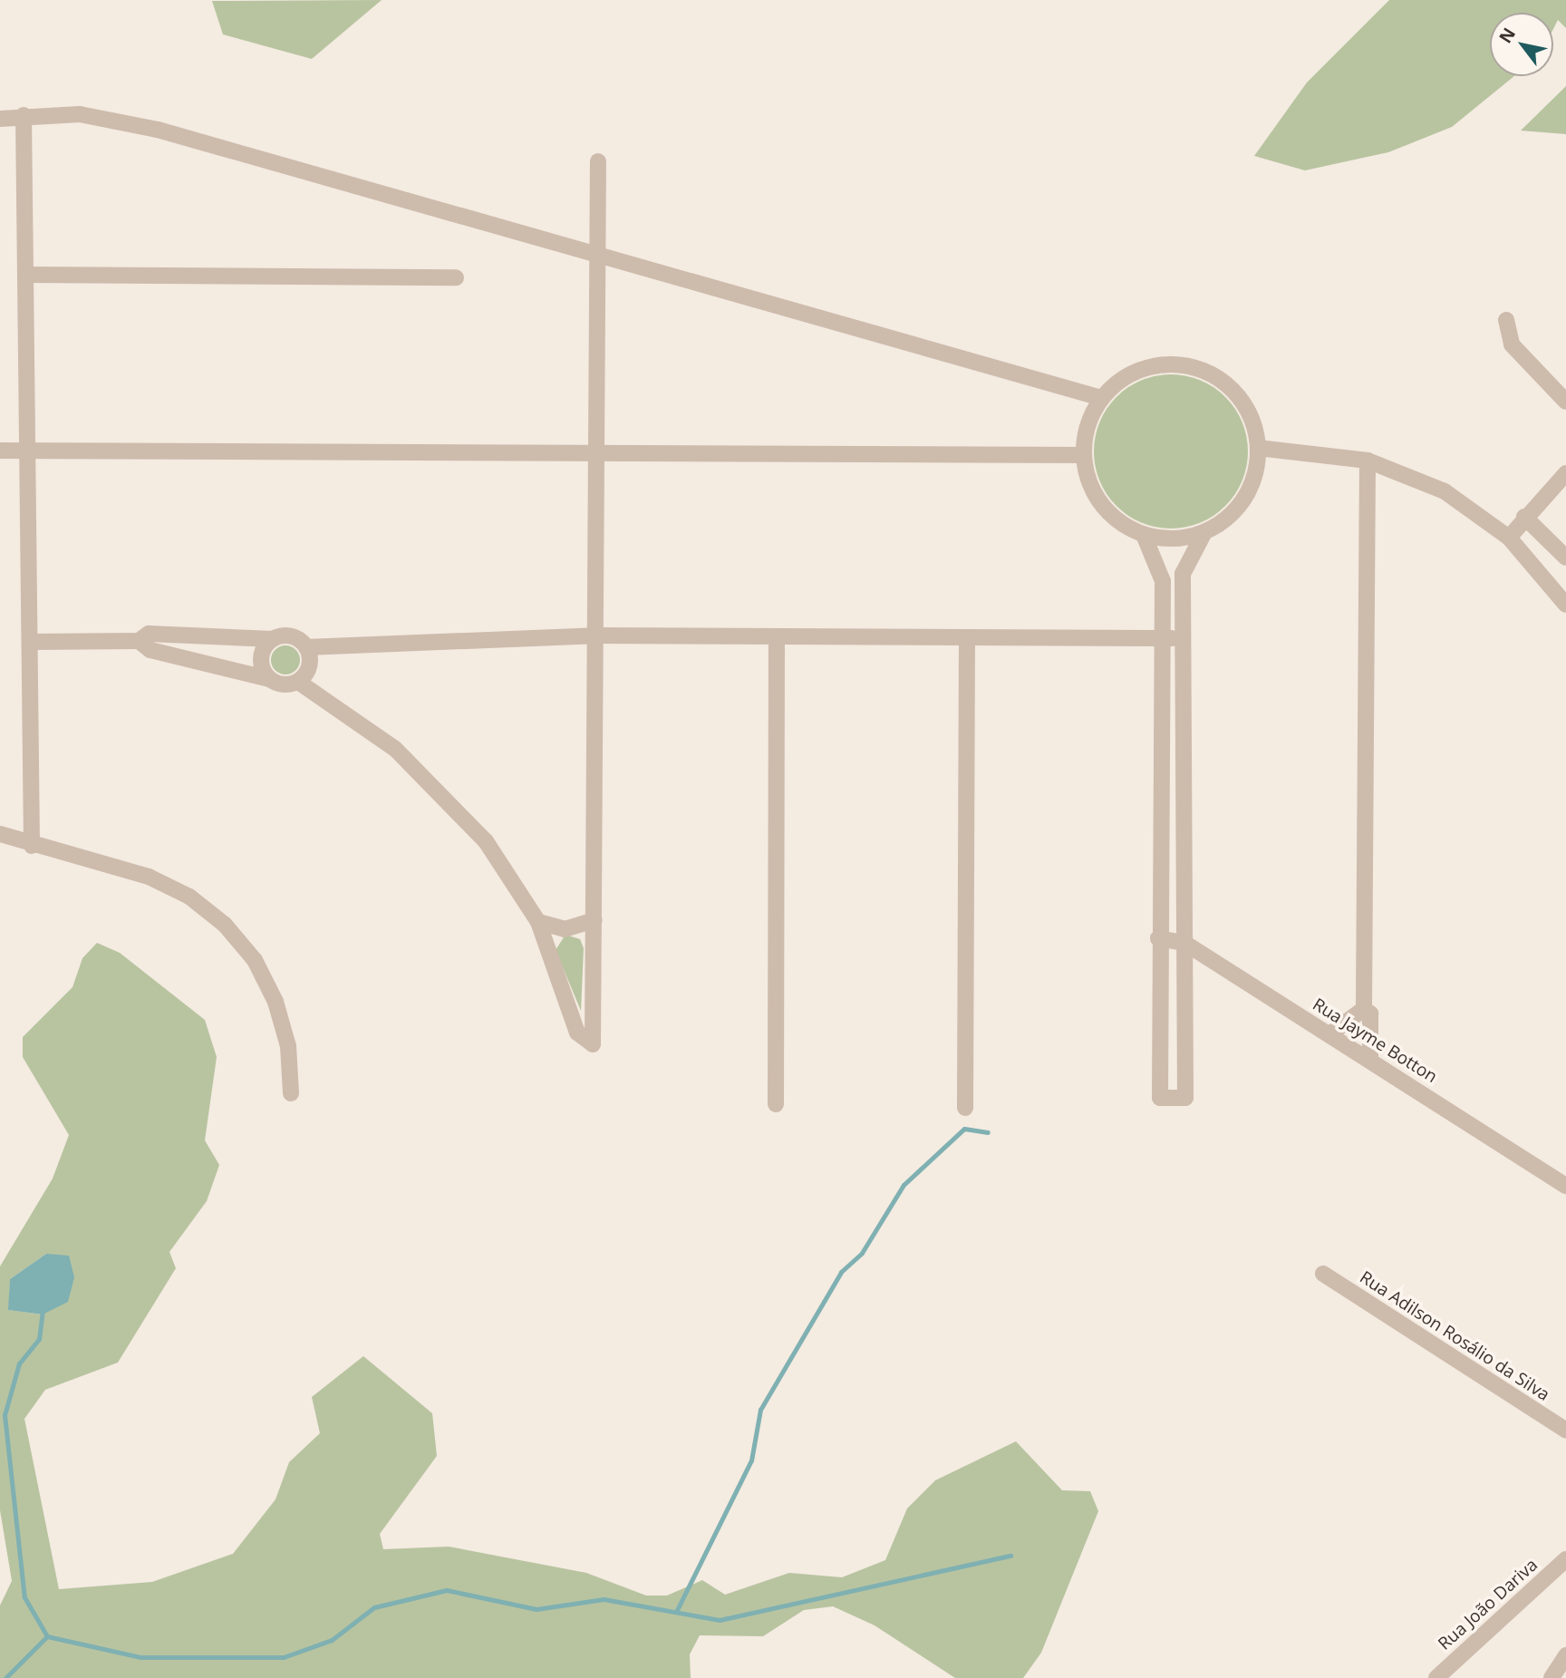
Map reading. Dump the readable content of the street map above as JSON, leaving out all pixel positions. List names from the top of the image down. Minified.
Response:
{"streets":{"street":["Rua Jayme Botton","Rua Adilson Rosálio da Silva","Rua João Dariva"]},"north":"top left"}
